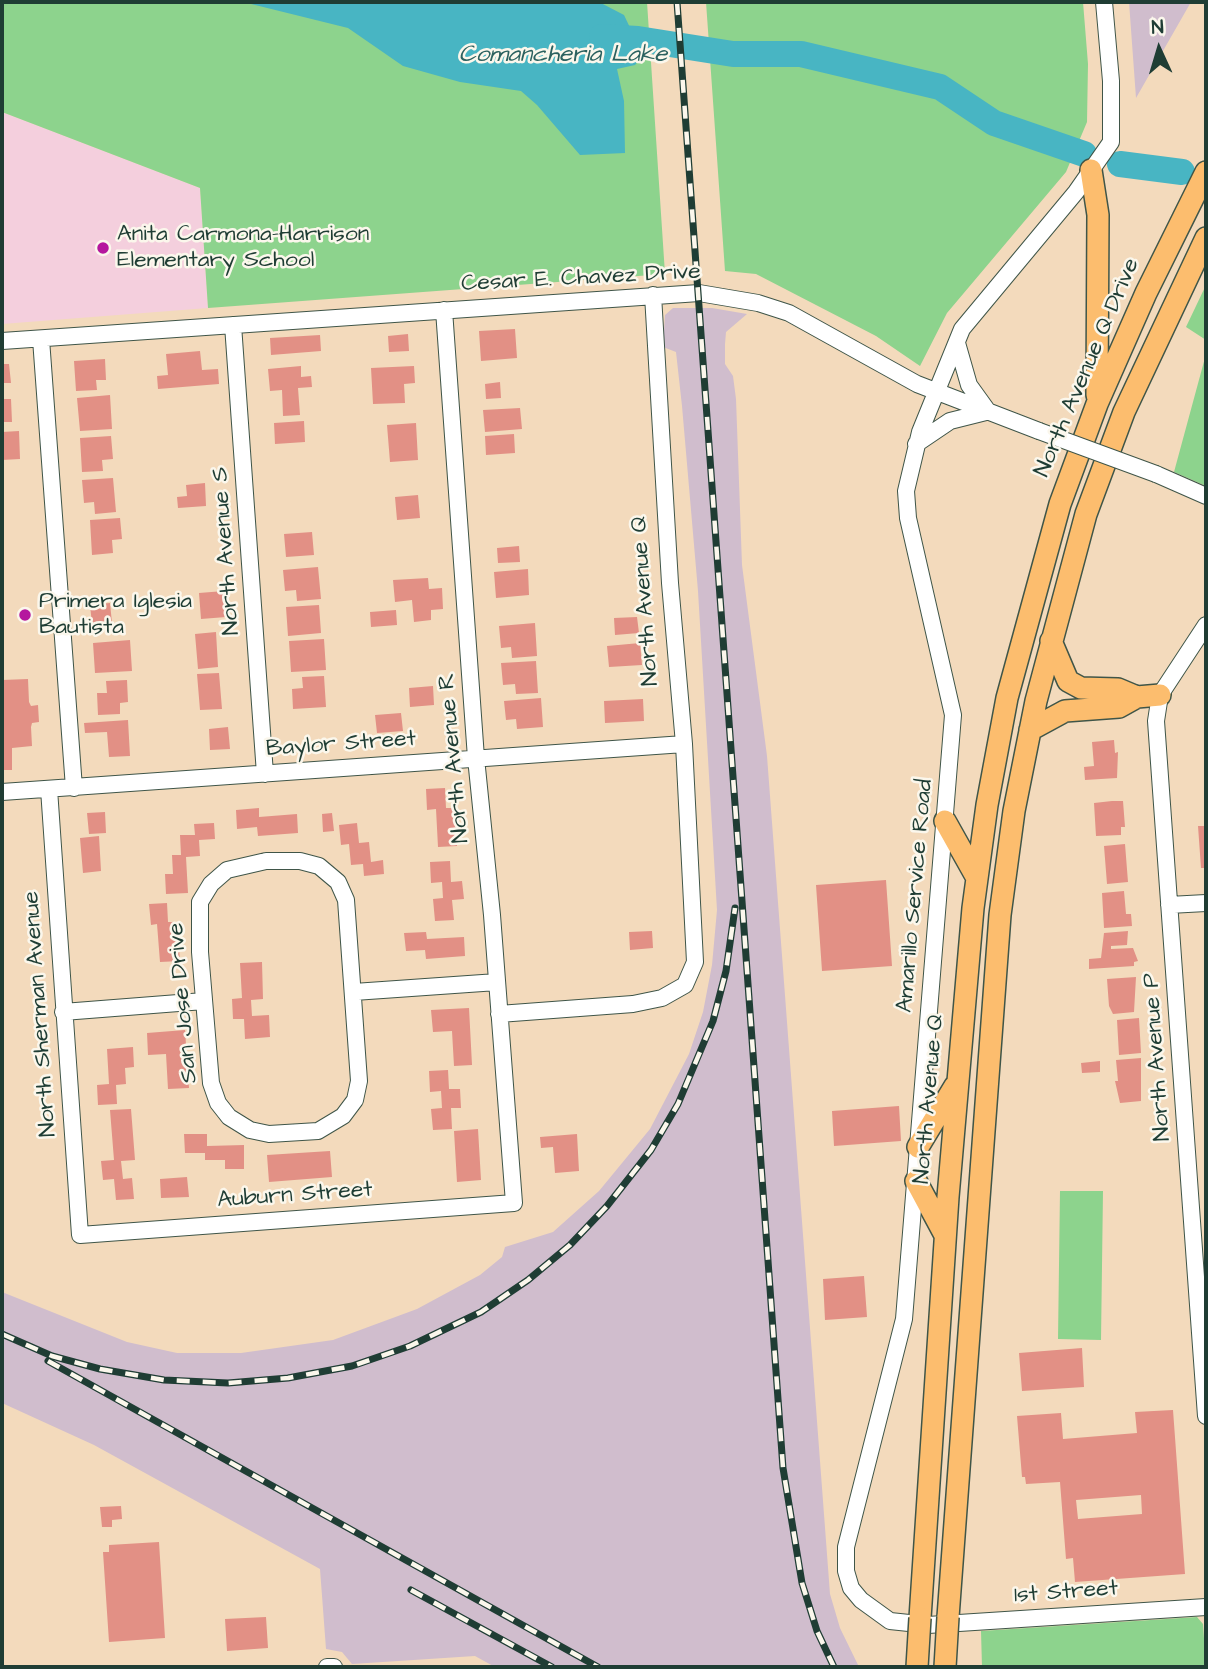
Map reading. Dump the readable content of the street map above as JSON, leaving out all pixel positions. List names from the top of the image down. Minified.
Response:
{"streets":{"main road":["North Avenue Q Drive","North Avenue Q"],"street":["Cesar E. Chavez Drive","North Avenue S","Baylor Street","North Avenue R","Amarillo Service Road","San Jose Drive","North Sherman Avenue","North Avenue P","Auburn Street","1st Street"]},"crossings":[["Cesar E. Chavez Drive","North Avenue S"],["Cesar E. Chavez Drive","North Avenue Q"],["Cesar E. Chavez Drive","North Avenue R"],["Cesar E. Chavez Drive","Amarillo Service Road"],["North Avenue Q Drive","North Avenue Q"],["North Avenue Q Drive","Amarillo Service Road"],["North Avenue S","Baylor Street"],["North Avenue Q","Baylor Street"],["North Avenue Q","North Avenue R"],["North Avenue Q","Amarillo Service Road"],["North Avenue Q","1st Street"],["Baylor Street","North Avenue R"],["Baylor Street","North Sherman Avenue"],["North Avenue R","Auburn Street"],["Amarillo Service Road","1st Street"],["North Sherman Avenue","Auburn Street"]],"water":["Comancheria Lake"],"places":["Anita Carmona-Harrison Elementary School","Primera Iglesia Bautista"],"north":"top"}
